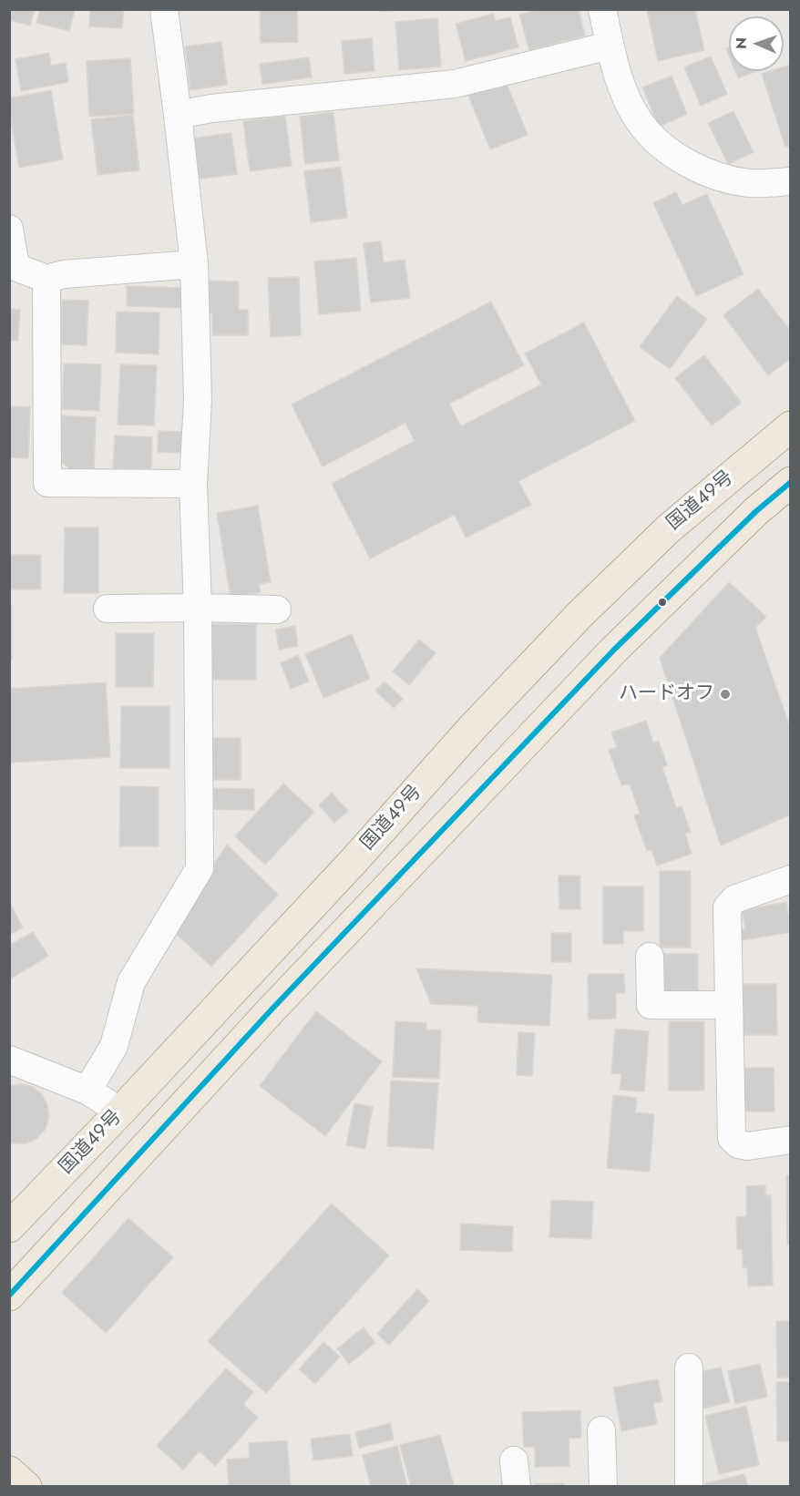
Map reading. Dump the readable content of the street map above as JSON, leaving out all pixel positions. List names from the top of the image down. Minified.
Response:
{"streets":{"highway":["国道49号"]},"places":["ハードオフ"],"north":"left"}
